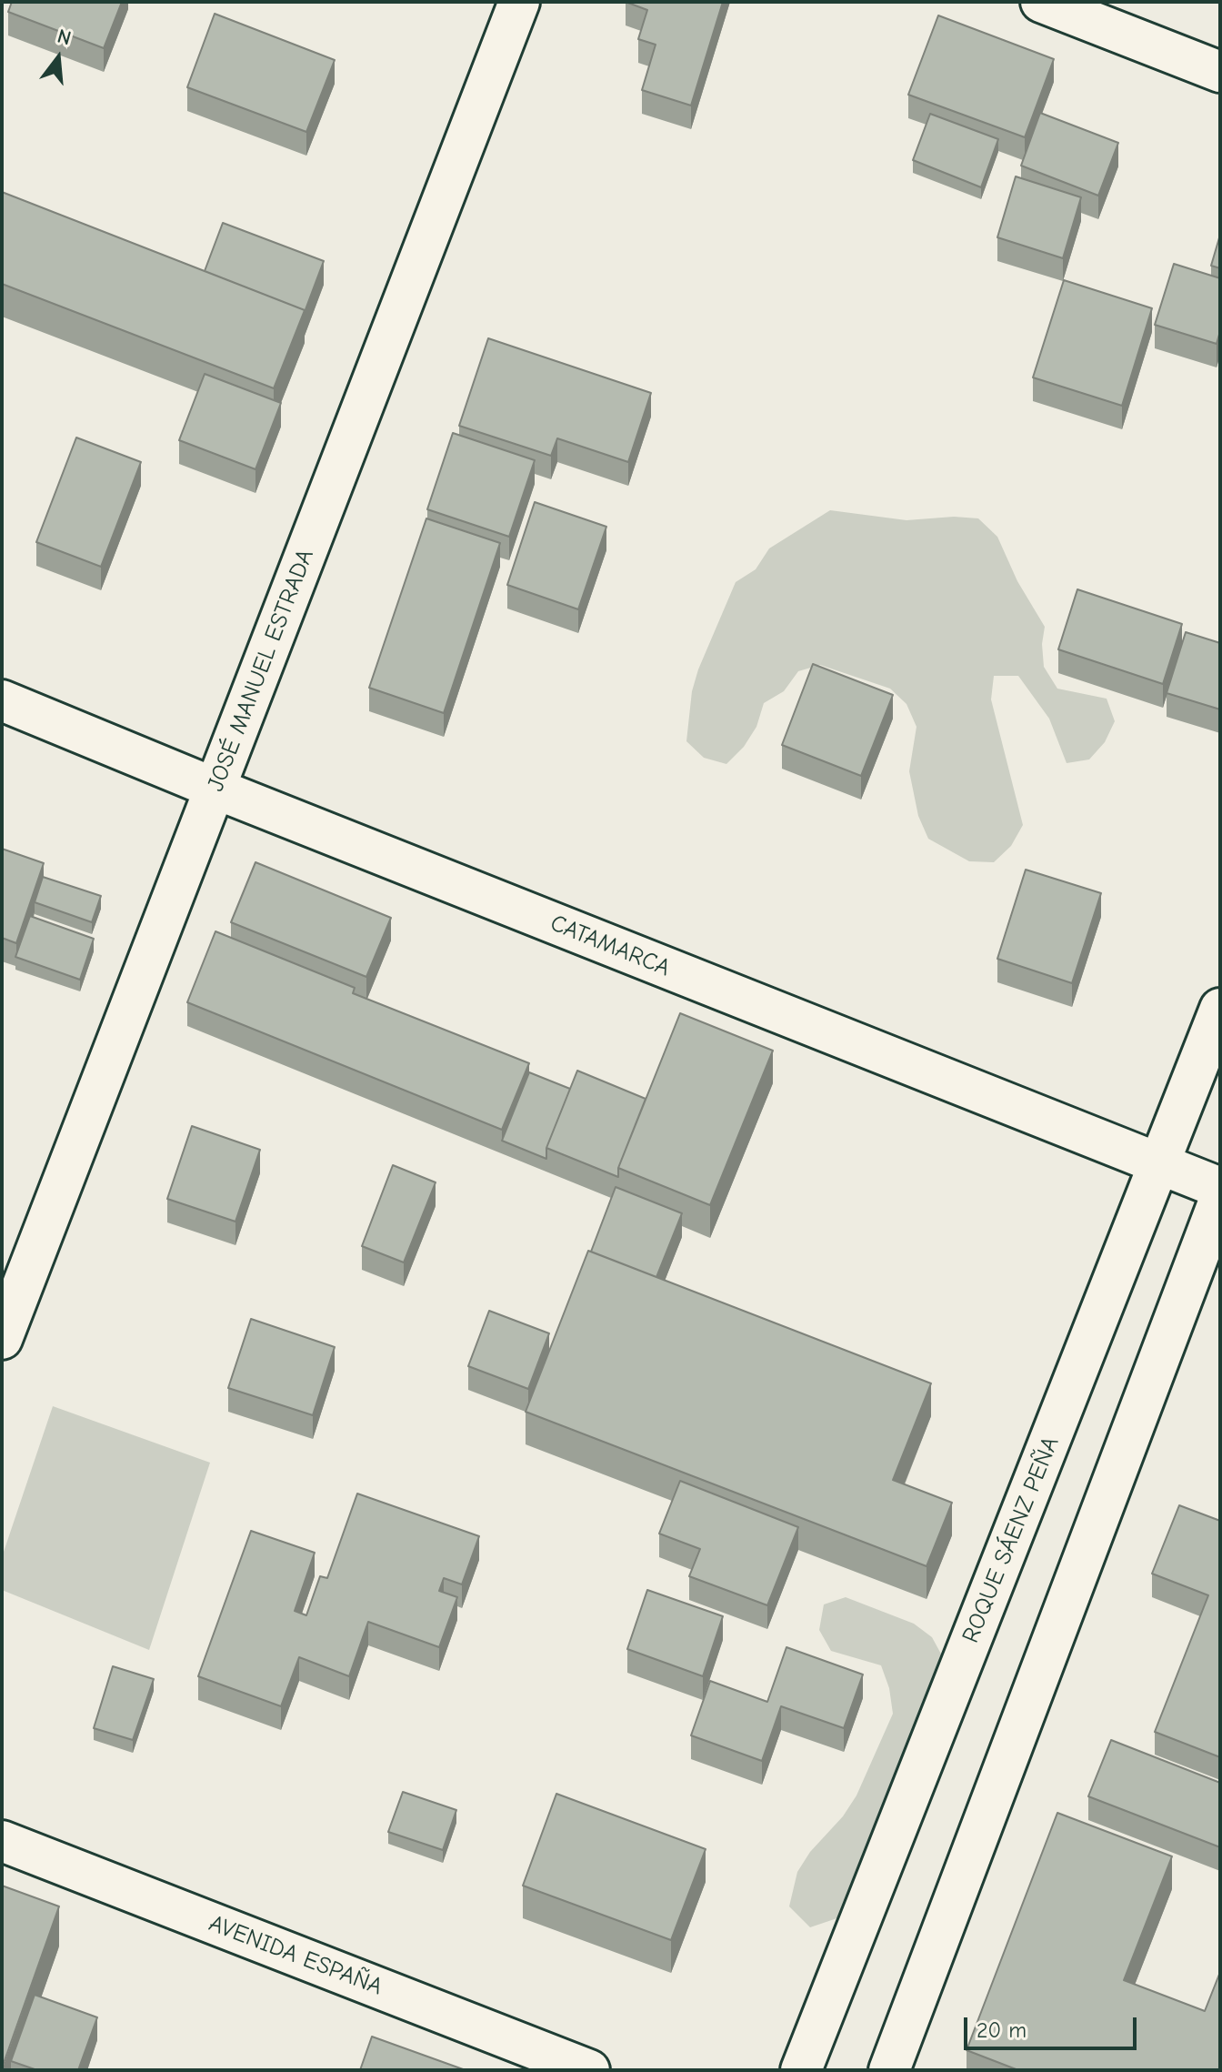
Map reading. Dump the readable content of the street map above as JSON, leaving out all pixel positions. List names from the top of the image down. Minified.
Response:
{"streets":{"street":["JOSÉ MANUEL ESTRADA","CATAMARCA","ROQUE SÁENZ PEÑA","AVENIDA ESPAÑA"]},"crossings":[["JOSÉ MANUEL ESTRADA","CATAMARCA"],["CATAMARCA","ROQUE SÁENZ PEÑA"]],"scale_bar":"20 m","north":"top"}
